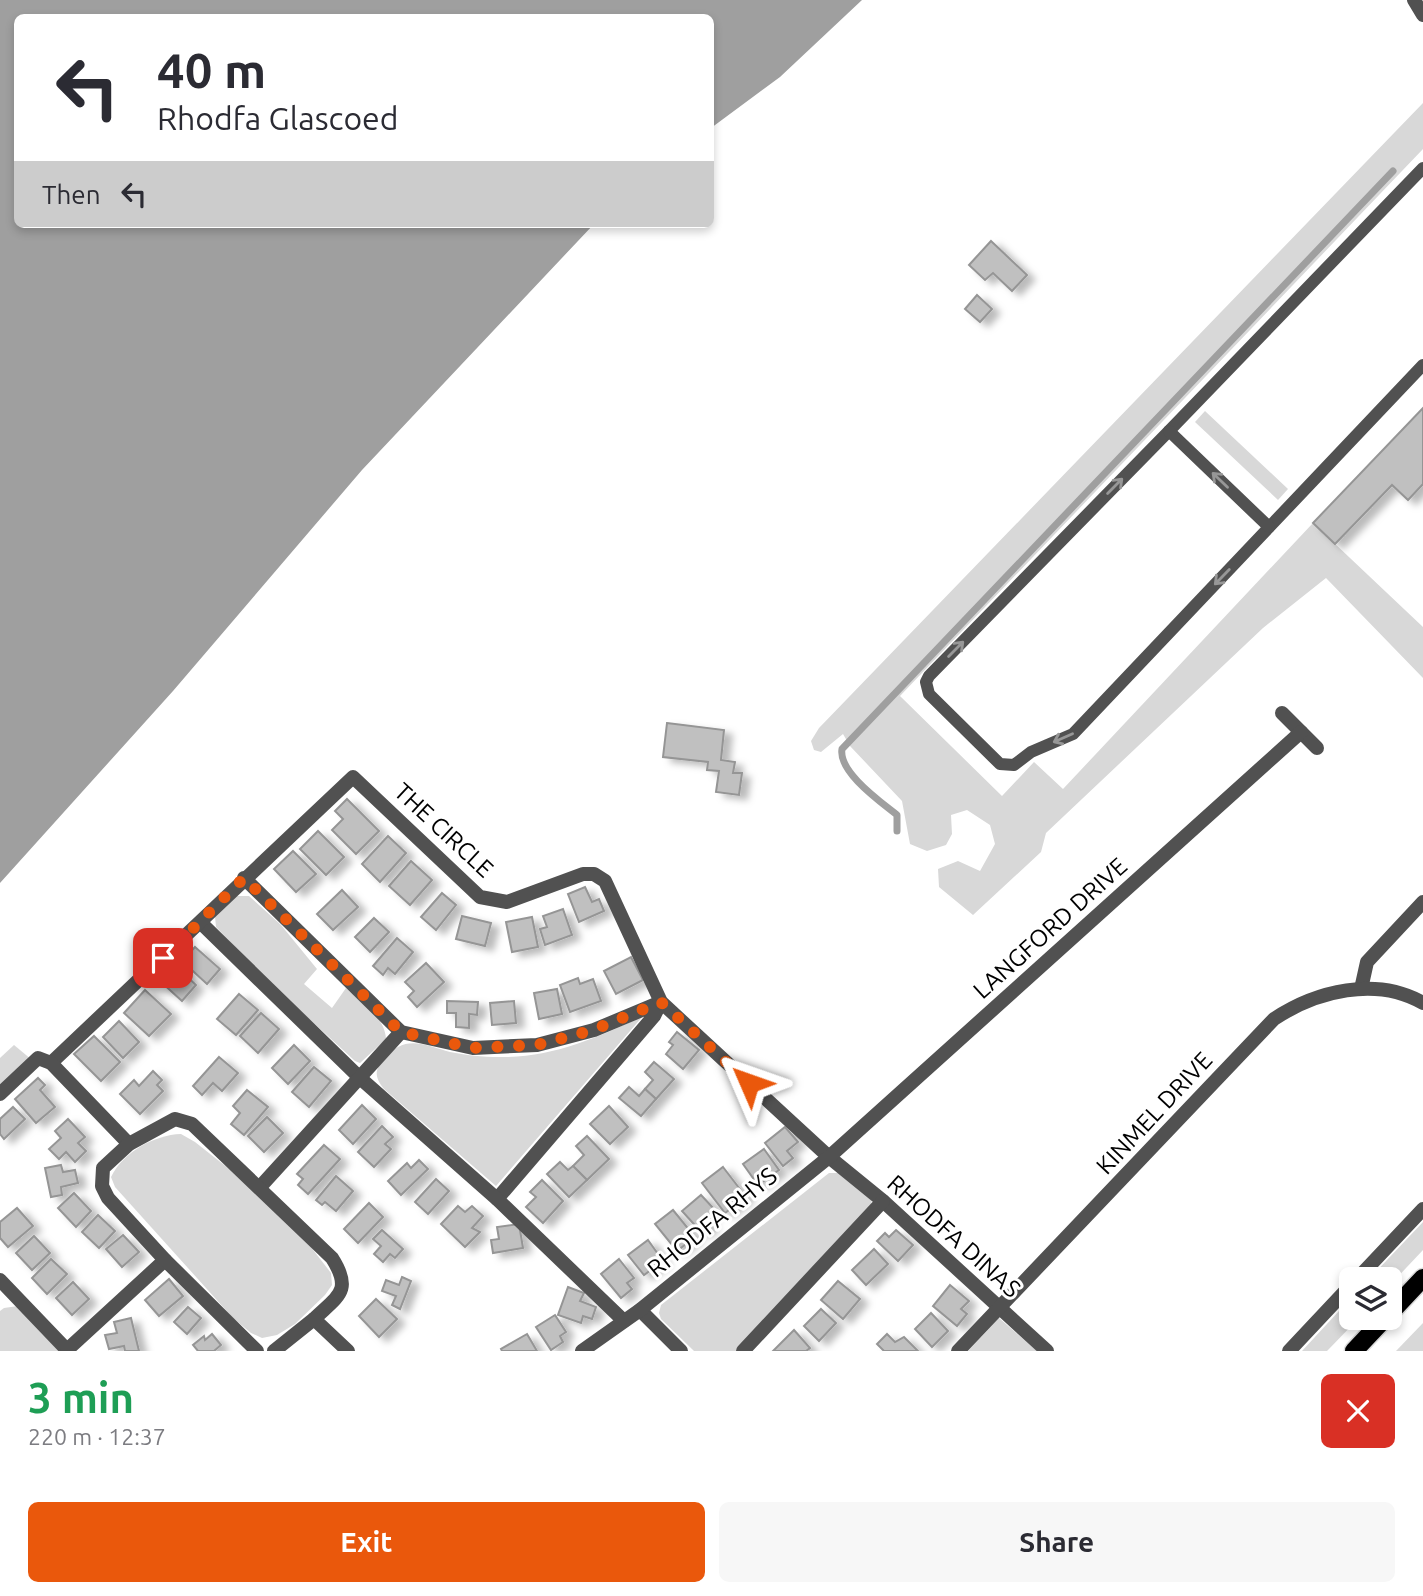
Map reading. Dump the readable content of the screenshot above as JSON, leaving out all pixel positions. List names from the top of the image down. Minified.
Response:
{"streets":{"street":["THE CIRCLE","LANGFORD DRIVE","KINMEL DRIVE","RHODFA RHYS","RHODFA DINAS"]},"crossings":[["THE CIRCLE","LANGFORD DRIVE"],["THE CIRCLE","RHODFA RHYS"],["THE CIRCLE","RHODFA DINAS"],["LANGFORD DRIVE","RHODFA RHYS"],["LANGFORD DRIVE","RHODFA DINAS"],["KINMEL DRIVE","RHODFA DINAS"],["RHODFA RHYS","RHODFA DINAS"]],"page":{"turn":["40 m","Rhodfa Glascoed"],"then":"Then","heading":["3 min","220 m · 12:37"],"buttons":["Exit","Share"]}}
